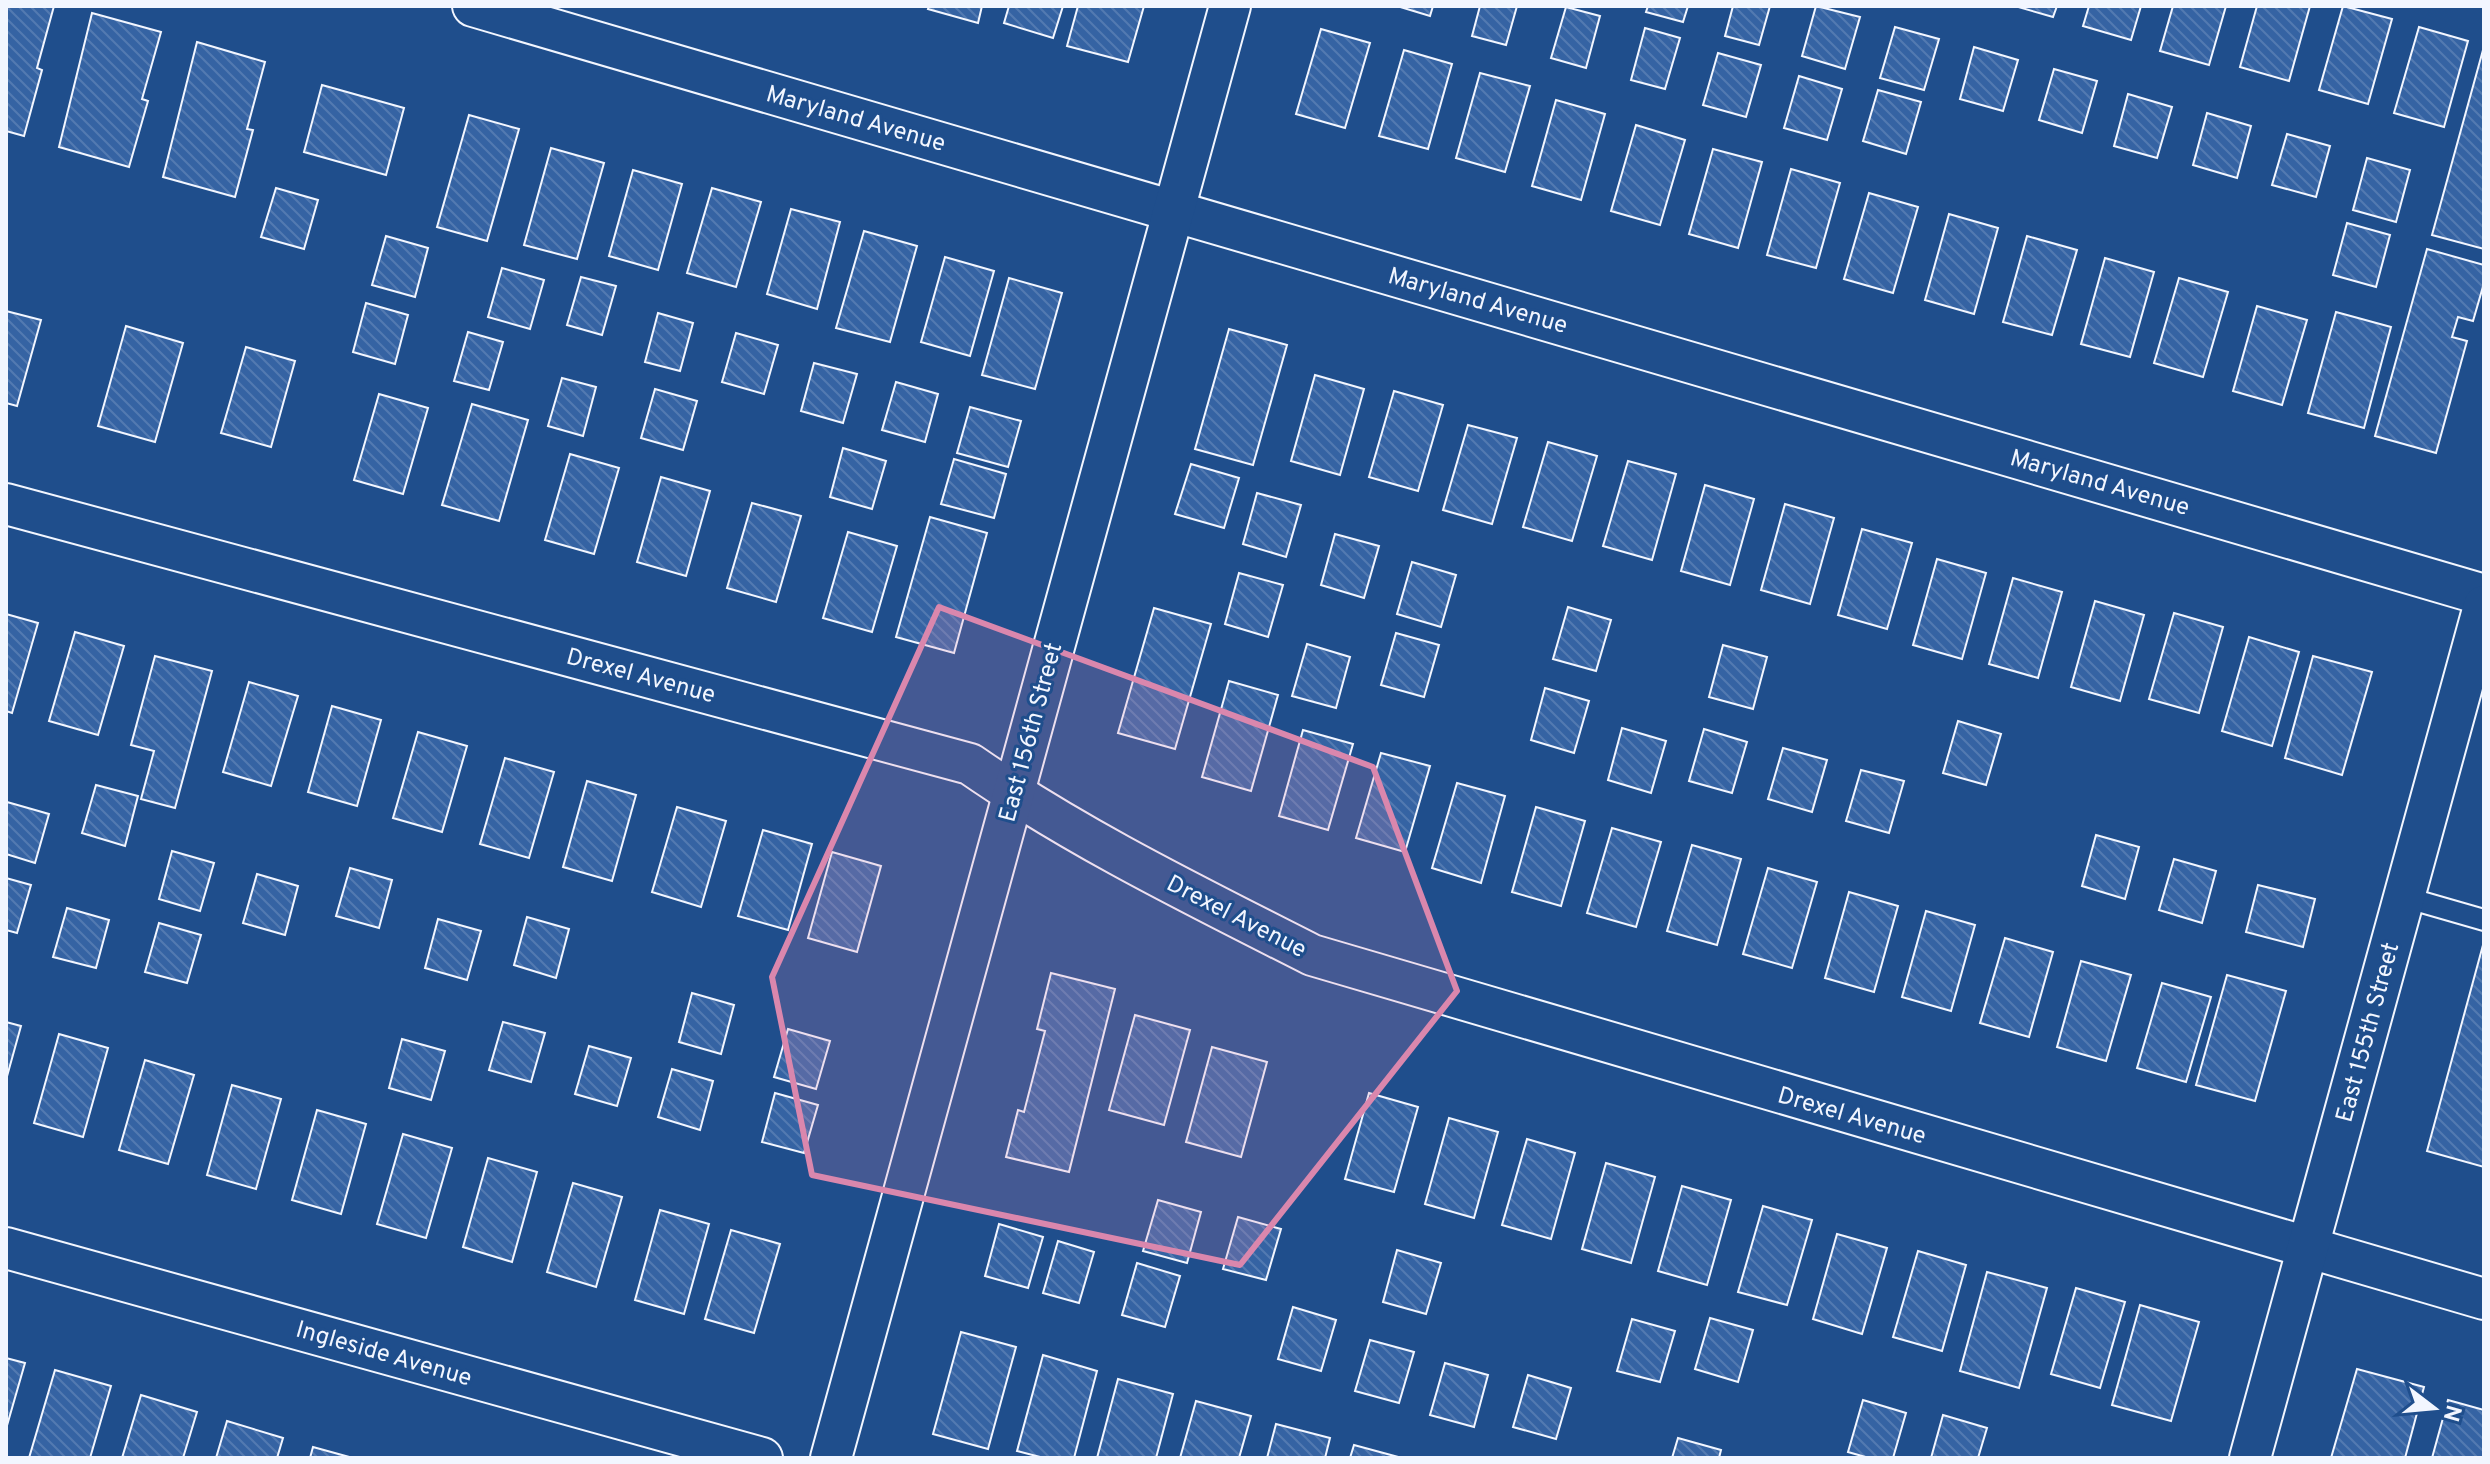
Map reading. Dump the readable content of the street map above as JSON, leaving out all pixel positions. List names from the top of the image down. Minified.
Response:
{"streets":{"street":["Maryland Avenue","Drexel Avenue","East 156th Street","East 155th Street","Ingleside Avenue"]},"crossings":[["Maryland Avenue","East 156th Street"],["Drexel Avenue","East 156th Street"],["Drexel Avenue","East 155th Street"]],"north":"right"}
